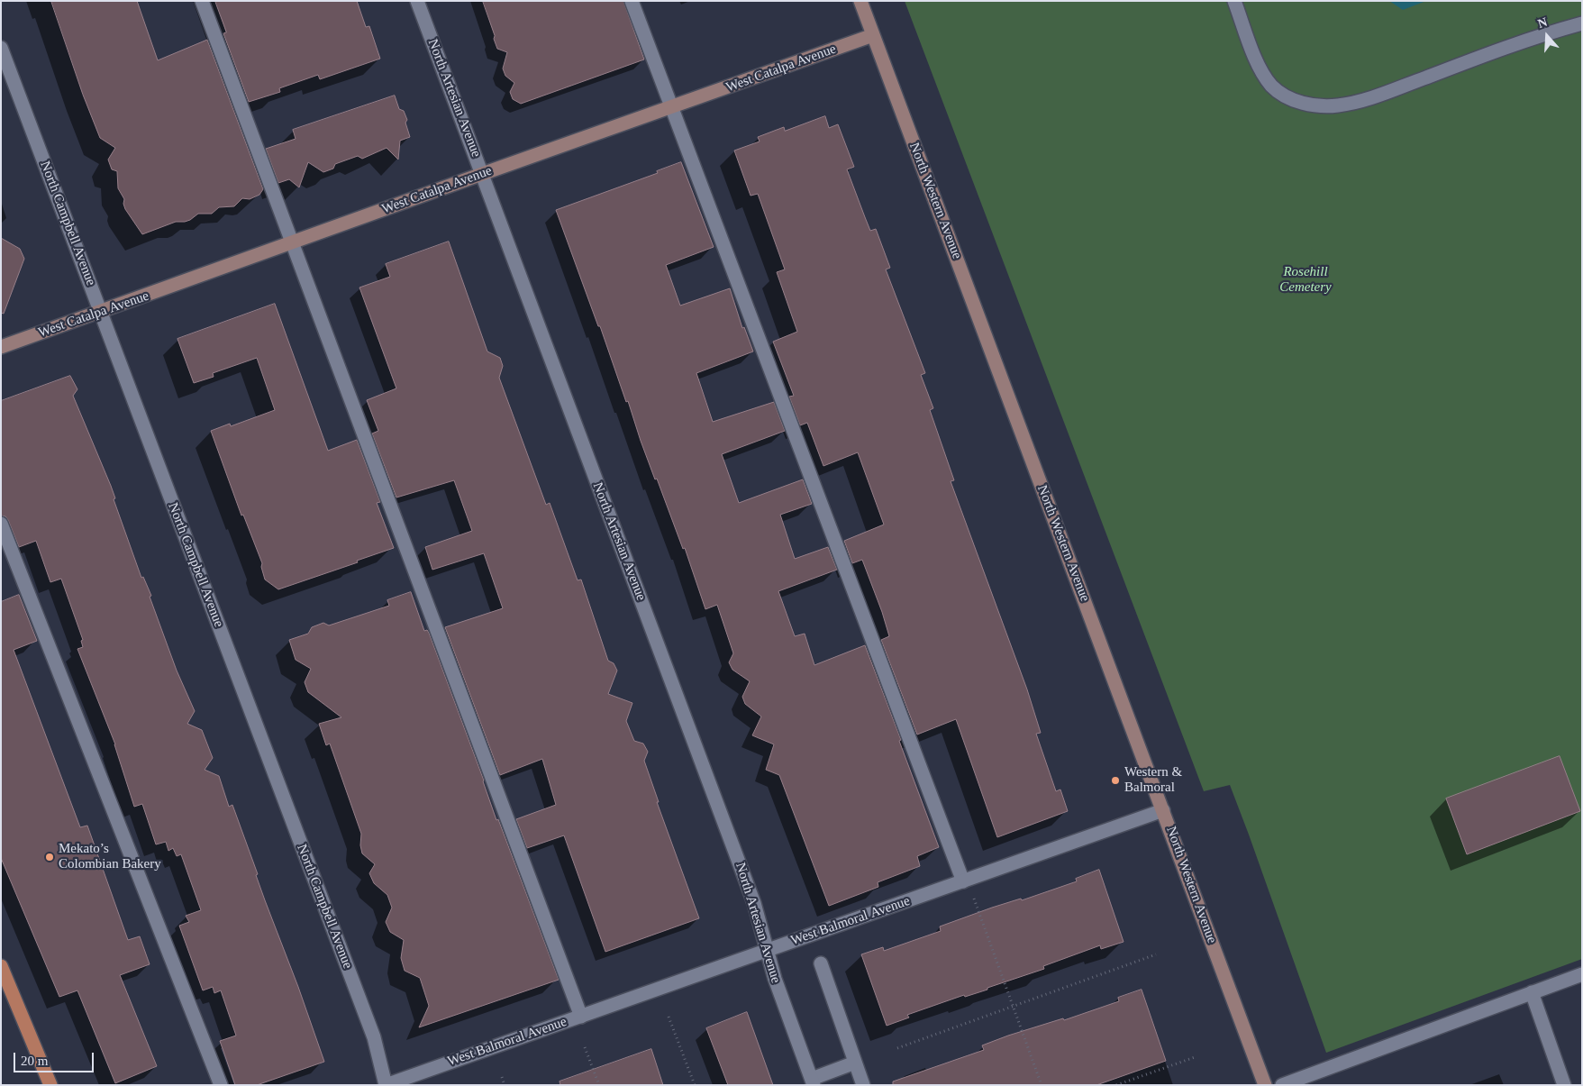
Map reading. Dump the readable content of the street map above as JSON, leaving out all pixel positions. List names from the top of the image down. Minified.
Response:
{"streets":{"main road":["West Catalpa Avenue","North Western Avenue"],"street":["North Artesian Avenue","North Campbell Avenue","West Balmoral Avenue"]},"crossings":[["West Catalpa Avenue","North Artesian Avenue"],["West Catalpa Avenue","North Western Avenue"],["West Catalpa Avenue","North Campbell Avenue"],["North Artesian Avenue","West Balmoral Avenue"],["North Western Avenue","West Balmoral Avenue"],["North Campbell Avenue","West Balmoral Avenue"]],"parks":["Rosehill Cemetery"],"places":["Western & Balmoral","Mekato’s Colombian Bakery"],"scale_bar":"20 m","north":"top"}
